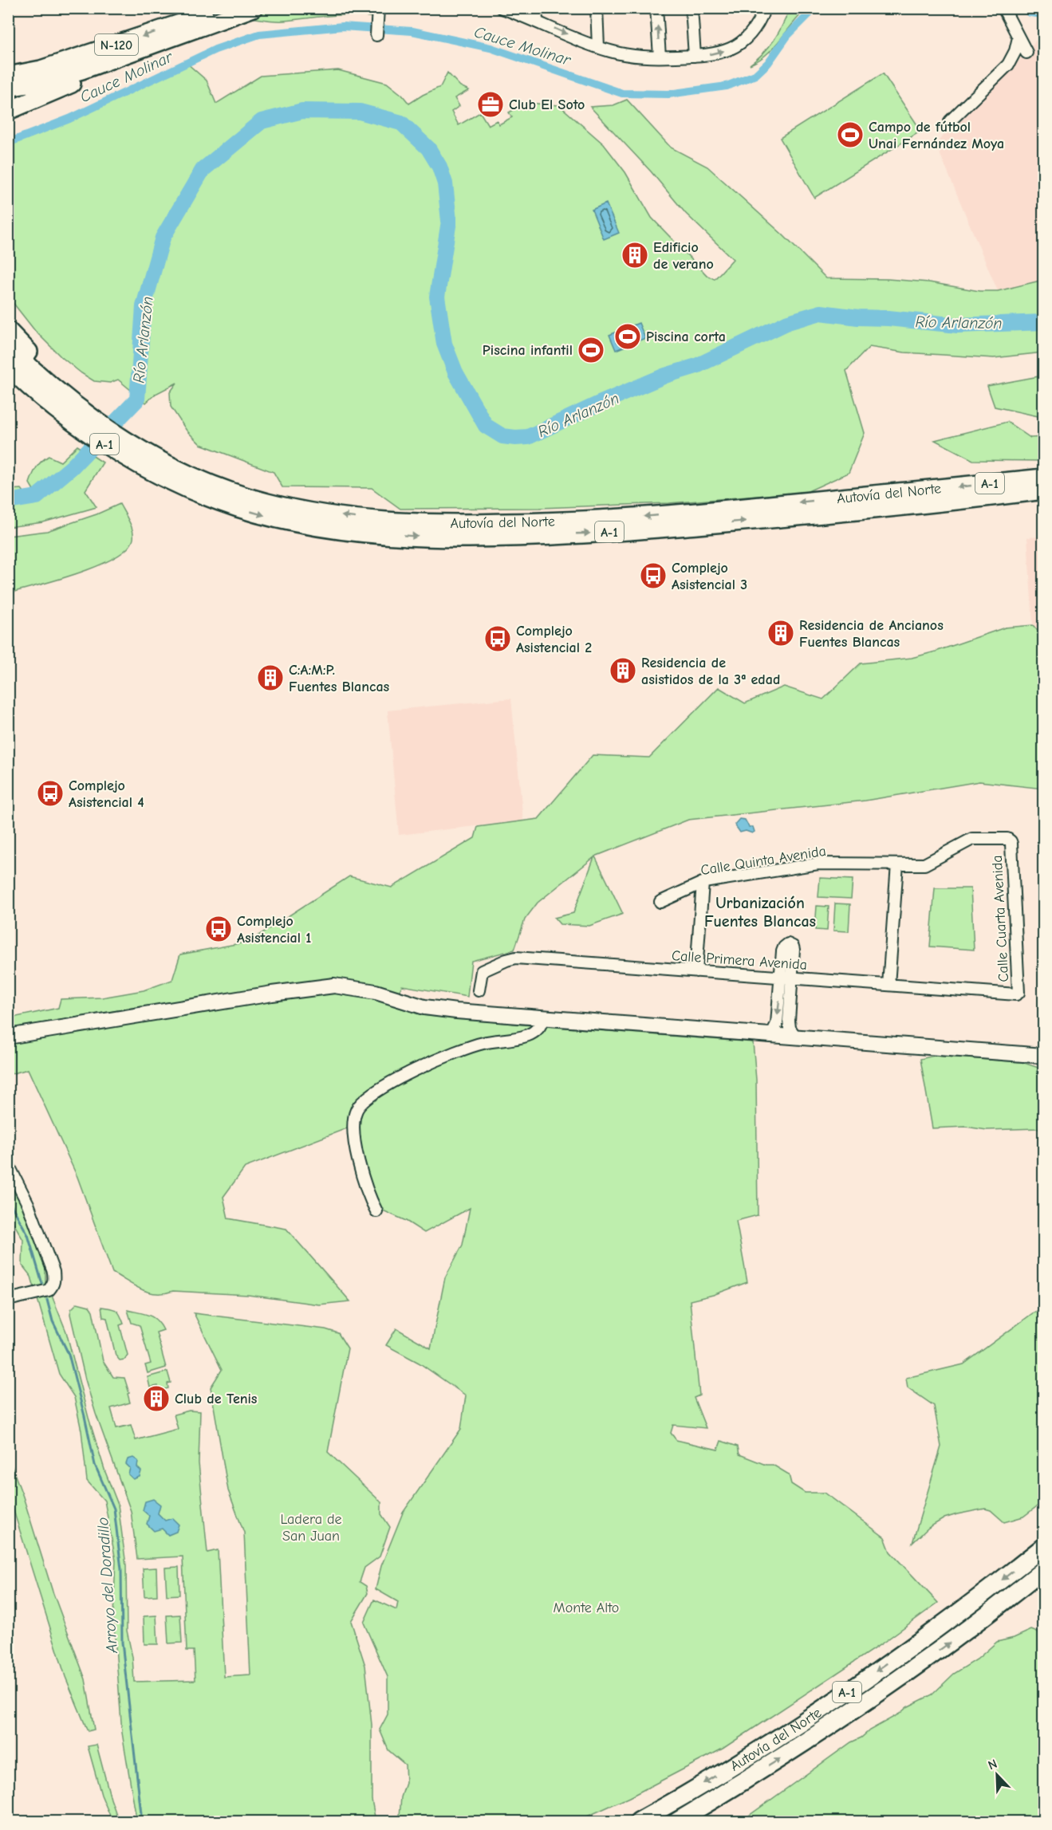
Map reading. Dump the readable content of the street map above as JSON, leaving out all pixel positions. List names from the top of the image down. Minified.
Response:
{"streets":{"highway":["N-120","A-1","Autovía del Norte"],"street":["Calle Quinta Avenida","Calle Cuarta Avenida","Calle Primera Avenida"]},"crossings":[["Calle Quinta Avenida","Calle Cuarta Avenida"],["Calle Cuarta Avenida","Calle Primera Avenida"]],"districts":["Urbanización Fuentes Blancas"],"water":["Cauce Molinar","Río Arlanzón","Arroyo del Doradillo"],"parks":["Ladera de San Juan","Monte Alto"],"places":{"office":["Club El Soto"],"sports":["Campo de fútbol Unai Fernández Moya","Piscina corta","Piscina infantil"],"building":["Edificio de verano","Residencia de Ancianos Fuentes Blancas","Residencia de asistidos de la 3ª edad","C:A:M:P. Fuentes Blancas","Club de Tenis"],"bus stop":["Complejo Asistencial 3","Complejo Asistencial 2","Complejo Asistencial 4","Complejo Asistencial 1"]},"north":"top left"}
